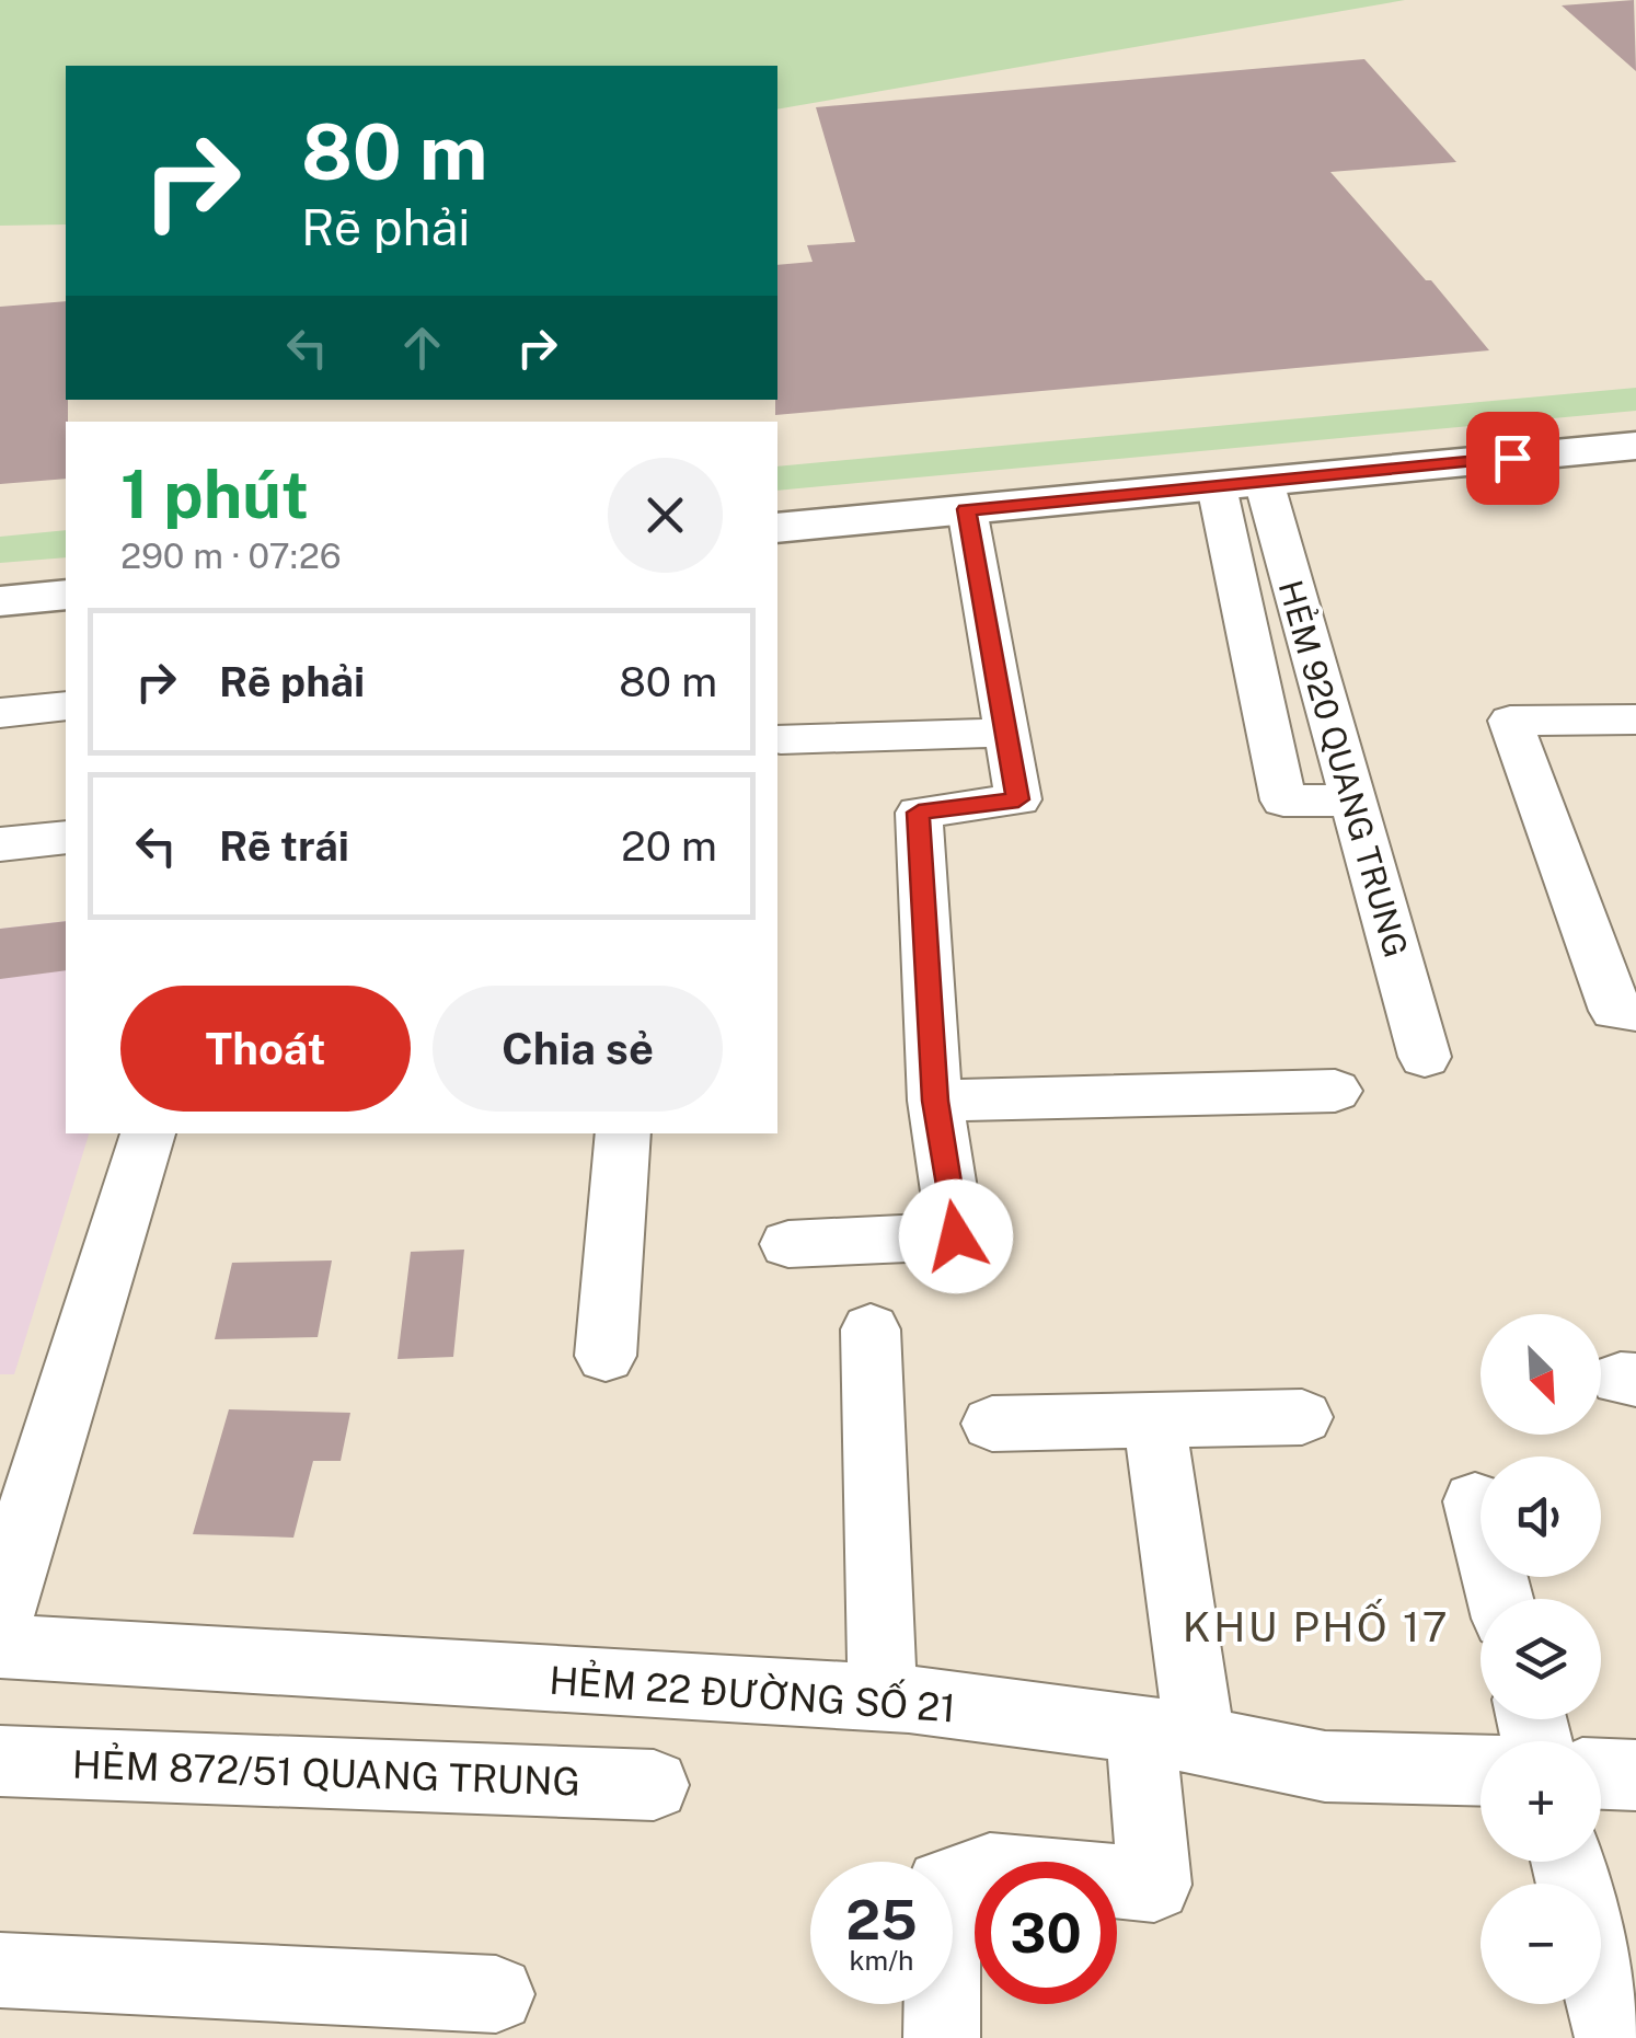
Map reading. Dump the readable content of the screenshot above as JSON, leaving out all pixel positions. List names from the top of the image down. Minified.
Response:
{"streets":{"street":["HẺM 920 QUANG TRUNG","HẺM 22 ĐƯỜNG SỐ 21","HẺM 872/51 QUANG TRUNG"]},"districts":["KHU PHỐ 17"],"north":"bottom right","page":{"turn":["80 m","Rẽ phải"],"heading":["1 phút","290 m · 07:26"],"list":[{"name":"Rẽ phải","value":"80 m"},{"name":"Rẽ trái","value":"20 m"}],"buttons":["Thoát","Chia sẻ"],"map_buttons":["+","−"],"speed":"25 km/h","limit":"30"}}
